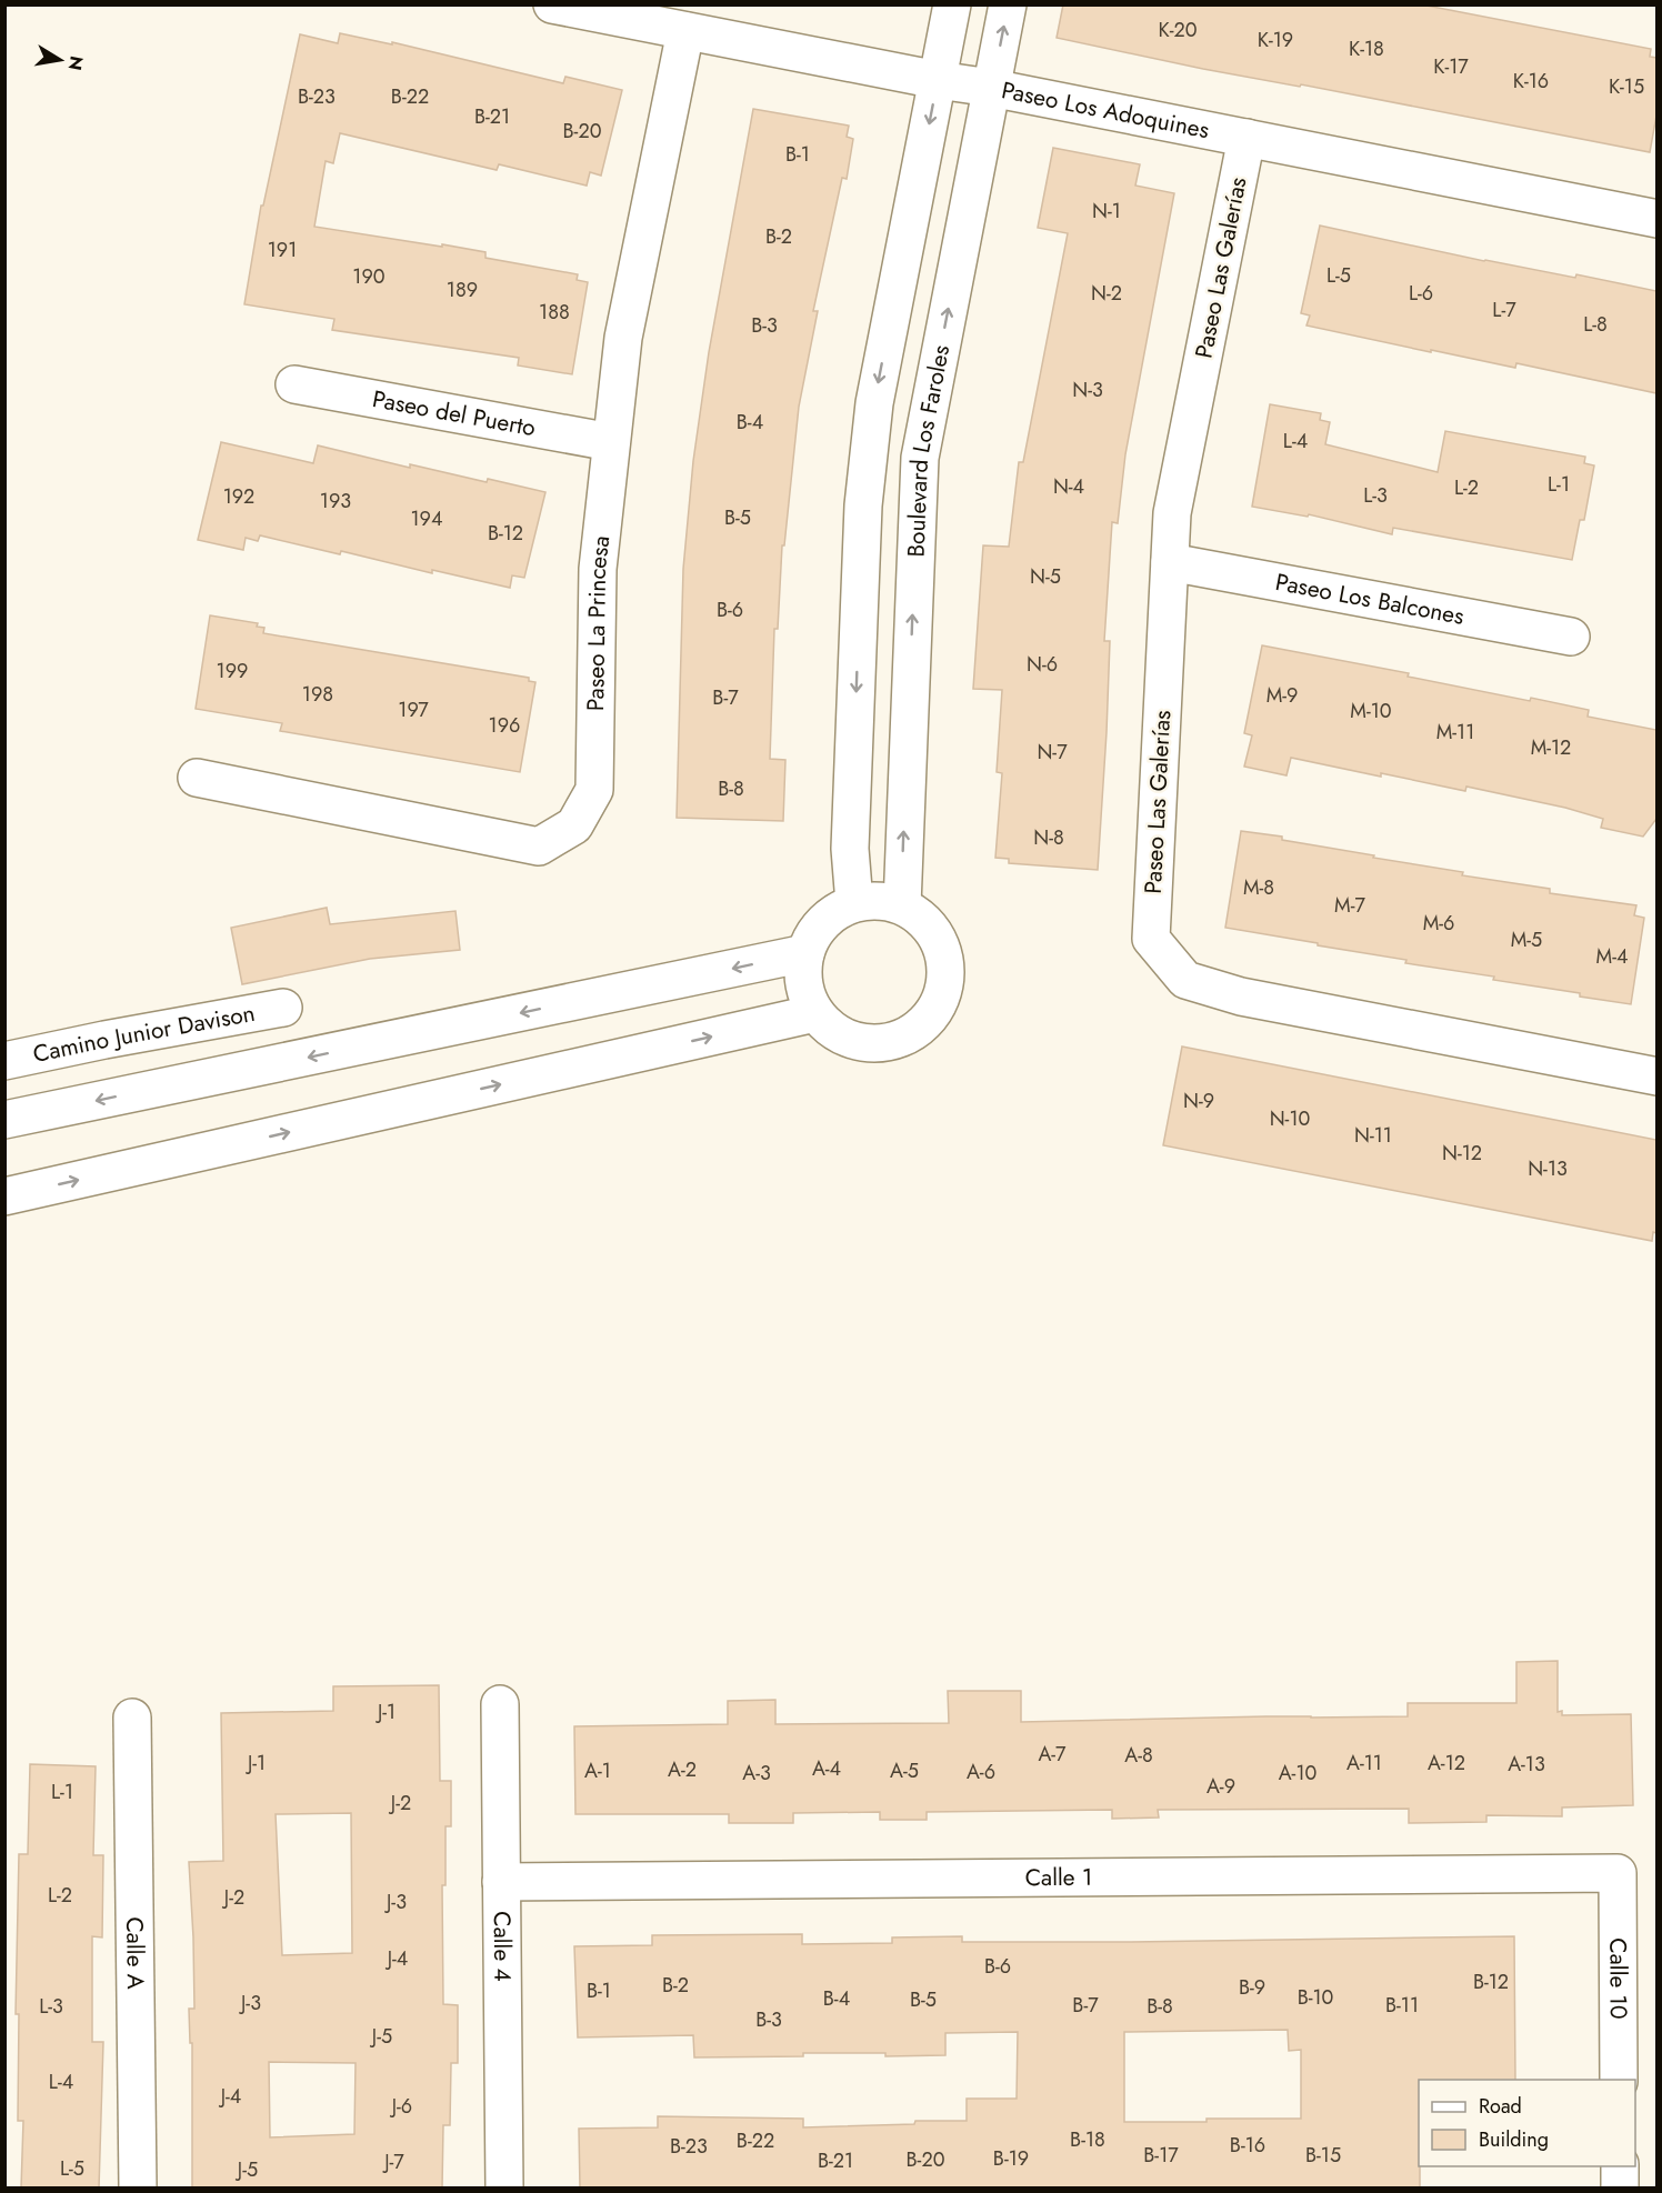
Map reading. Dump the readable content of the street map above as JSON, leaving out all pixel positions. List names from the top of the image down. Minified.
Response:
{"streets":{"street":["Paseo Los Adoquines","Paseo Las Galerías","Paseo del Puerto","Boulevard Los Faroles","Paseo Los Balcones","Paseo La Princesa","Camino Junior Davison","Calle 1","Calle 4","Calle A","Calle 10"]},"crossings":[["Paseo Los Adoquines","Paseo Las Galerías"],["Paseo Los Adoquines","Boulevard Los Faroles"],["Paseo Los Adoquines","Paseo La Princesa"],["Paseo Las Galerías","Paseo Los Balcones"],["Paseo del Puerto","Paseo La Princesa"],["Calle 1","Calle 4"],["Calle 1","Calle 10"]],"house_numbers":["K-20","K-19","K-18","K-17","K-16","K-15","B-23","B-22","B-21","B-20","B-1","N-1","B-2","191","L-5","190","189","N-2","L-6","L-7","188","L-8","B-3","N-3","B-4","L-4","L-1","N-4","L-2","L-3","192","193","B-5","194","B-12","N-5","B-6","N-6","199","198","M-9","B-7","197","M-10","196","M-11","M-12","N-7","B-8","N-8","M-8","M-7","M-6","M-5","M-4","N-9","N-10","N-11","N-12","N-13","J-1","A-7","A-8","J-1","A-11","A-12","A-13","A-4","A-2","A-1","A-5","A-6","A-3","A-10","A-9","L-1","J-2","L-2","J-2","J-3","J-4","B-6","B-12","B-2","B-9","B-1","B-10","B-4","B-5","J-3","B-7","B-11","L-3","B-8","B-3","J-5","L-4","J-4","J-6","B-18","B-22","B-16","B-23","B-17","B-15","B-19","B-20","B-21","J-7","L-5","J-5"],"legend":["Road","Building"],"north":"right"}
